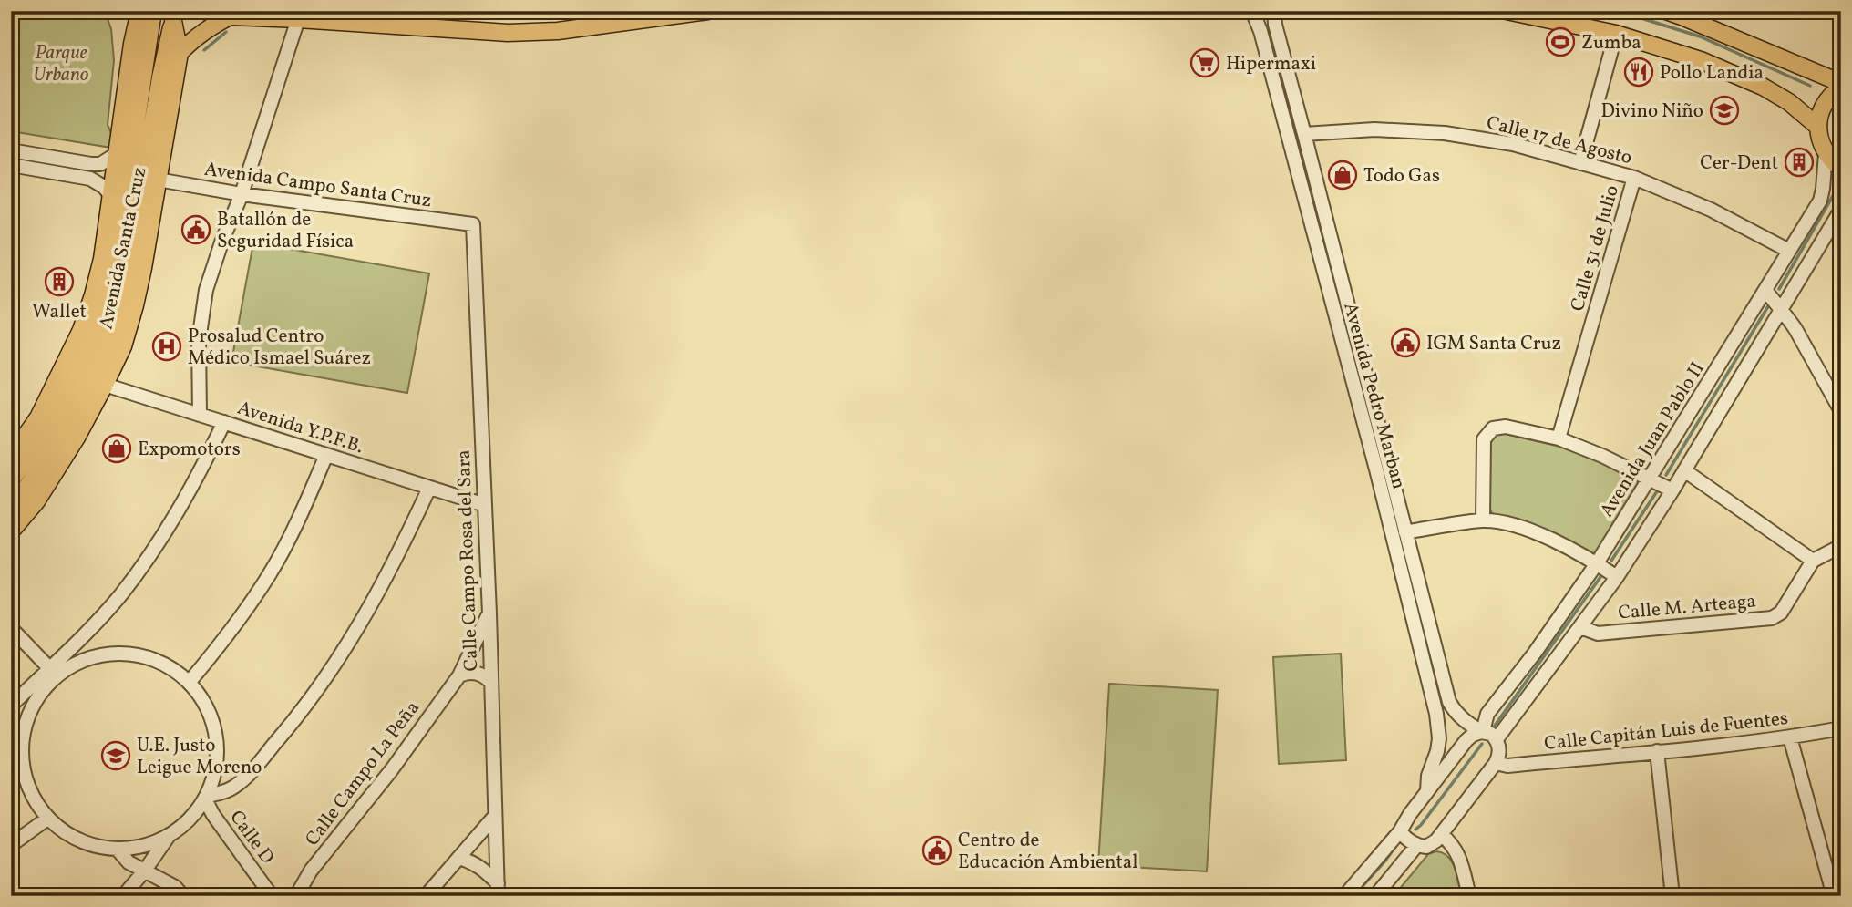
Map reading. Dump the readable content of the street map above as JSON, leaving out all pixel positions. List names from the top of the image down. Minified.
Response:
{"streets":{"main road":["Avenida Santa Cruz"],"street":["Calle 17 de Agosto","Avenida Campo Santa Cruz","Calle 31 de Julio","Avenida Pedro Marban","Avenida Y.P.F.B.","Avenida Juan Pablo II","Calle Campo Rosa del Sara","Calle M. Arteaga","Calle Capitán Luis de Fuentes","Calle Campo La Peña","Calle D"]},"crossings":[["Calle 17 de Agosto","Calle 31 de Julio"],["Calle 17 de Agosto","Avenida Pedro Marban"],["Calle 17 de Agosto","Avenida Juan Pablo II"],["Avenida Campo Santa Cruz","Avenida Santa Cruz"],["Avenida Campo Santa Cruz","Calle Campo Rosa del Sara"],["Avenida Santa Cruz","Avenida Y.P.F.B."],["Avenida Pedro Marban","Avenida Juan Pablo II"],["Avenida Y.P.F.B.","Calle Campo Rosa del Sara"],["Calle Campo Rosa del Sara","Calle Campo La Peña"]],"parks":["Parque Urbano"],"places":{"sports":["Zumba"],"supermarket":["Hipermaxi"],"restaurant":["Pollo Landia"],"school or university":["Divino Niño","U.E. Justo Leigue Moreno"],"building":["Cer-Dent","Wallet"],"shop":["Todo Gas","Expomotors"],"public building":["Batallón de Seguridad Física","IGM Santa Cruz","Centro de Educación Ambiental"],"hospital":["Prosalud Centro Médico Ismael Suárez"]}}
